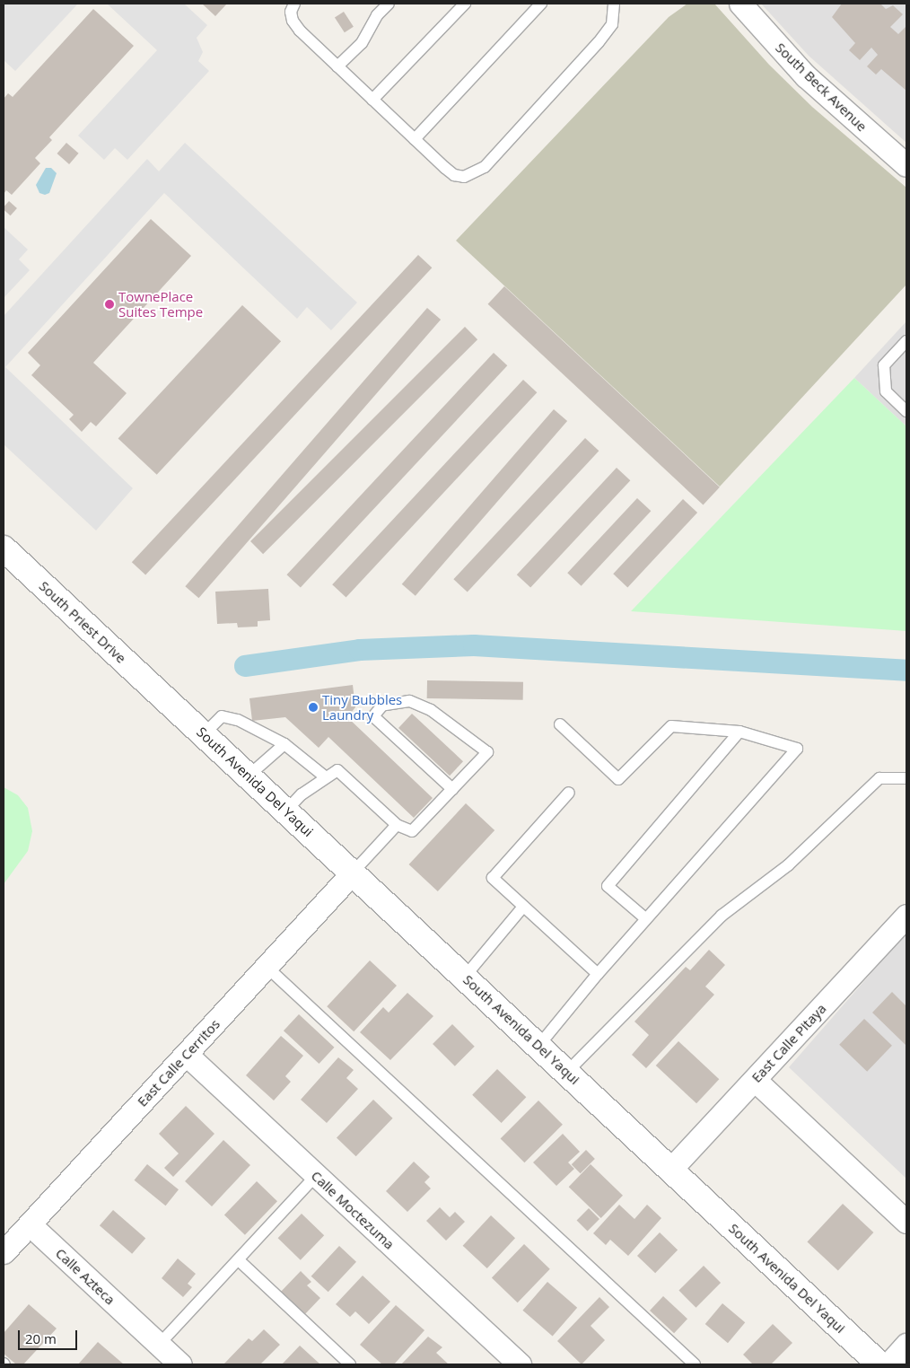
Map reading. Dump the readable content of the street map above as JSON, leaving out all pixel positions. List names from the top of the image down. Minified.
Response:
{"streets":{"street":["South Beck Avenue","South Priest Drive","South Avenida Del Yaqui","East Calle Pitaya","East Calle Cerritos","Calle Moctezuma","Calle Azteca"]},"crossings":[["South Priest Drive","South Avenida Del Yaqui"],["South Avenida Del Yaqui","East Calle Pitaya"],["South Avenida Del Yaqui","East Calle Cerritos"],["East Calle Cerritos","Calle Moctezuma"],["East Calle Cerritos","Calle Azteca"]],"places":["TownePlace Suites Tempe","Tiny Bubbles Laundry"],"scale_bar":"20 m"}
